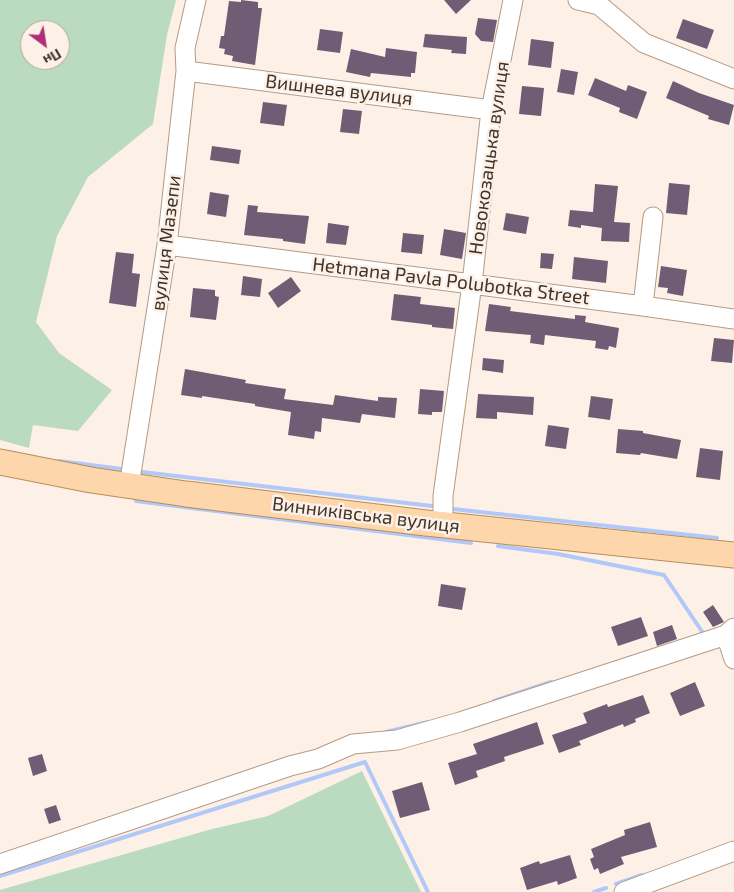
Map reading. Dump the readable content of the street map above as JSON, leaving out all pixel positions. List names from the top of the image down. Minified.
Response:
{"streets":{"main road":["Винниківська вулиця"],"street":["Вишнева вулиця","Новокозацька вулиця","вулиця Мазепи","Hetmana Pavla Polubotka Street"]},"crossings":[["Вишнева вулиця","Новокозацька вулиця"],["Вишнева вулиця","вулиця Мазепи"],["Новокозацька вулиця","Hetmana Pavla Polubotka Street"],["Новокозацька вулиця","Винниківська вулиця"],["вулиця Мазепи","Hetmana Pavla Polubotka Street"],["вулиця Мазепи","Винниківська вулиця"]],"north":"bottom right"}
